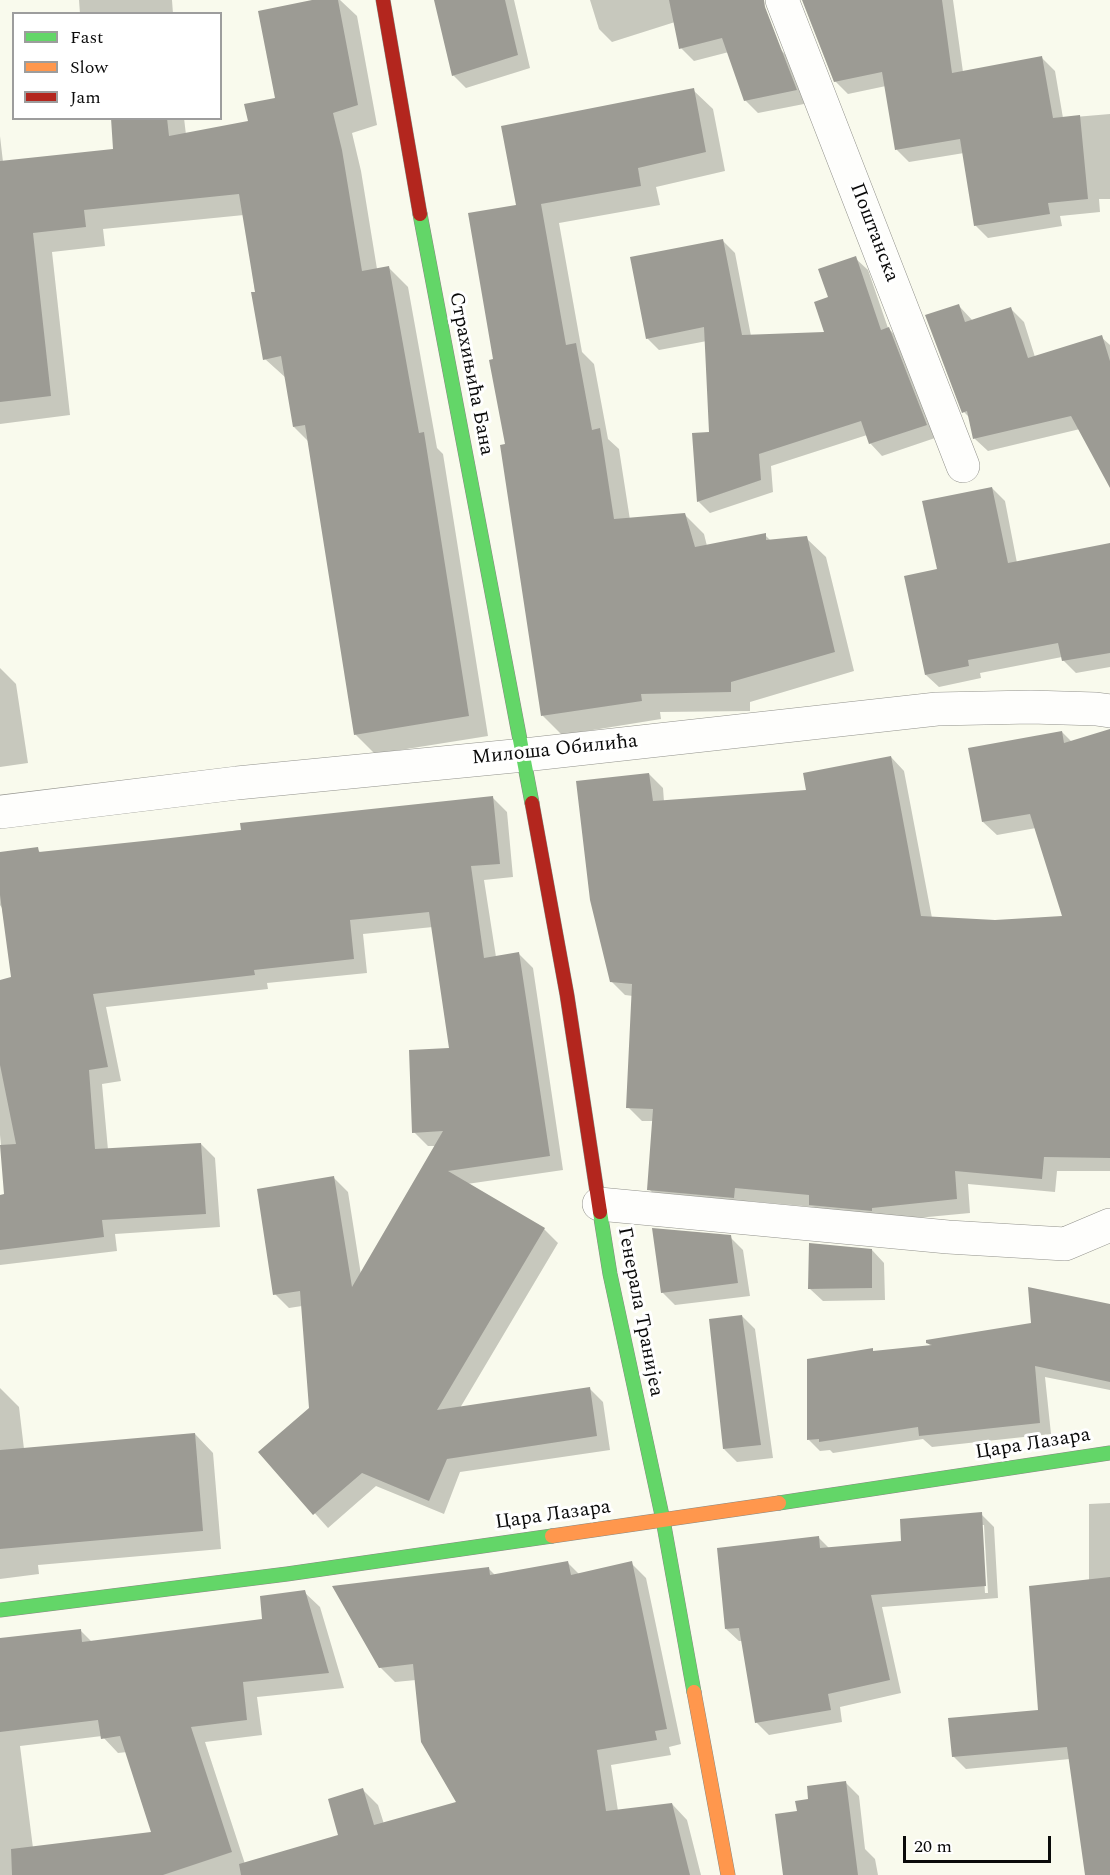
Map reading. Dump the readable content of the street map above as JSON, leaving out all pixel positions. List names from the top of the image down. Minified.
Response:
{"streets":{"street":["Поштанска","Страхињића Бана","Милоша Обилића","Генерала Транијеа","Цара Лазара"]},"crossings":[["Страхињића Бана","Милоша Обилића"],["Страхињића Бана","Генерала Транијеа"],["Милоша Обилића","Генерала Транијеа"],["Генерала Транијеа","Цара Лазара"]],"legend":["Fast","Slow","Jam"],"scale_bar":"20 m"}
